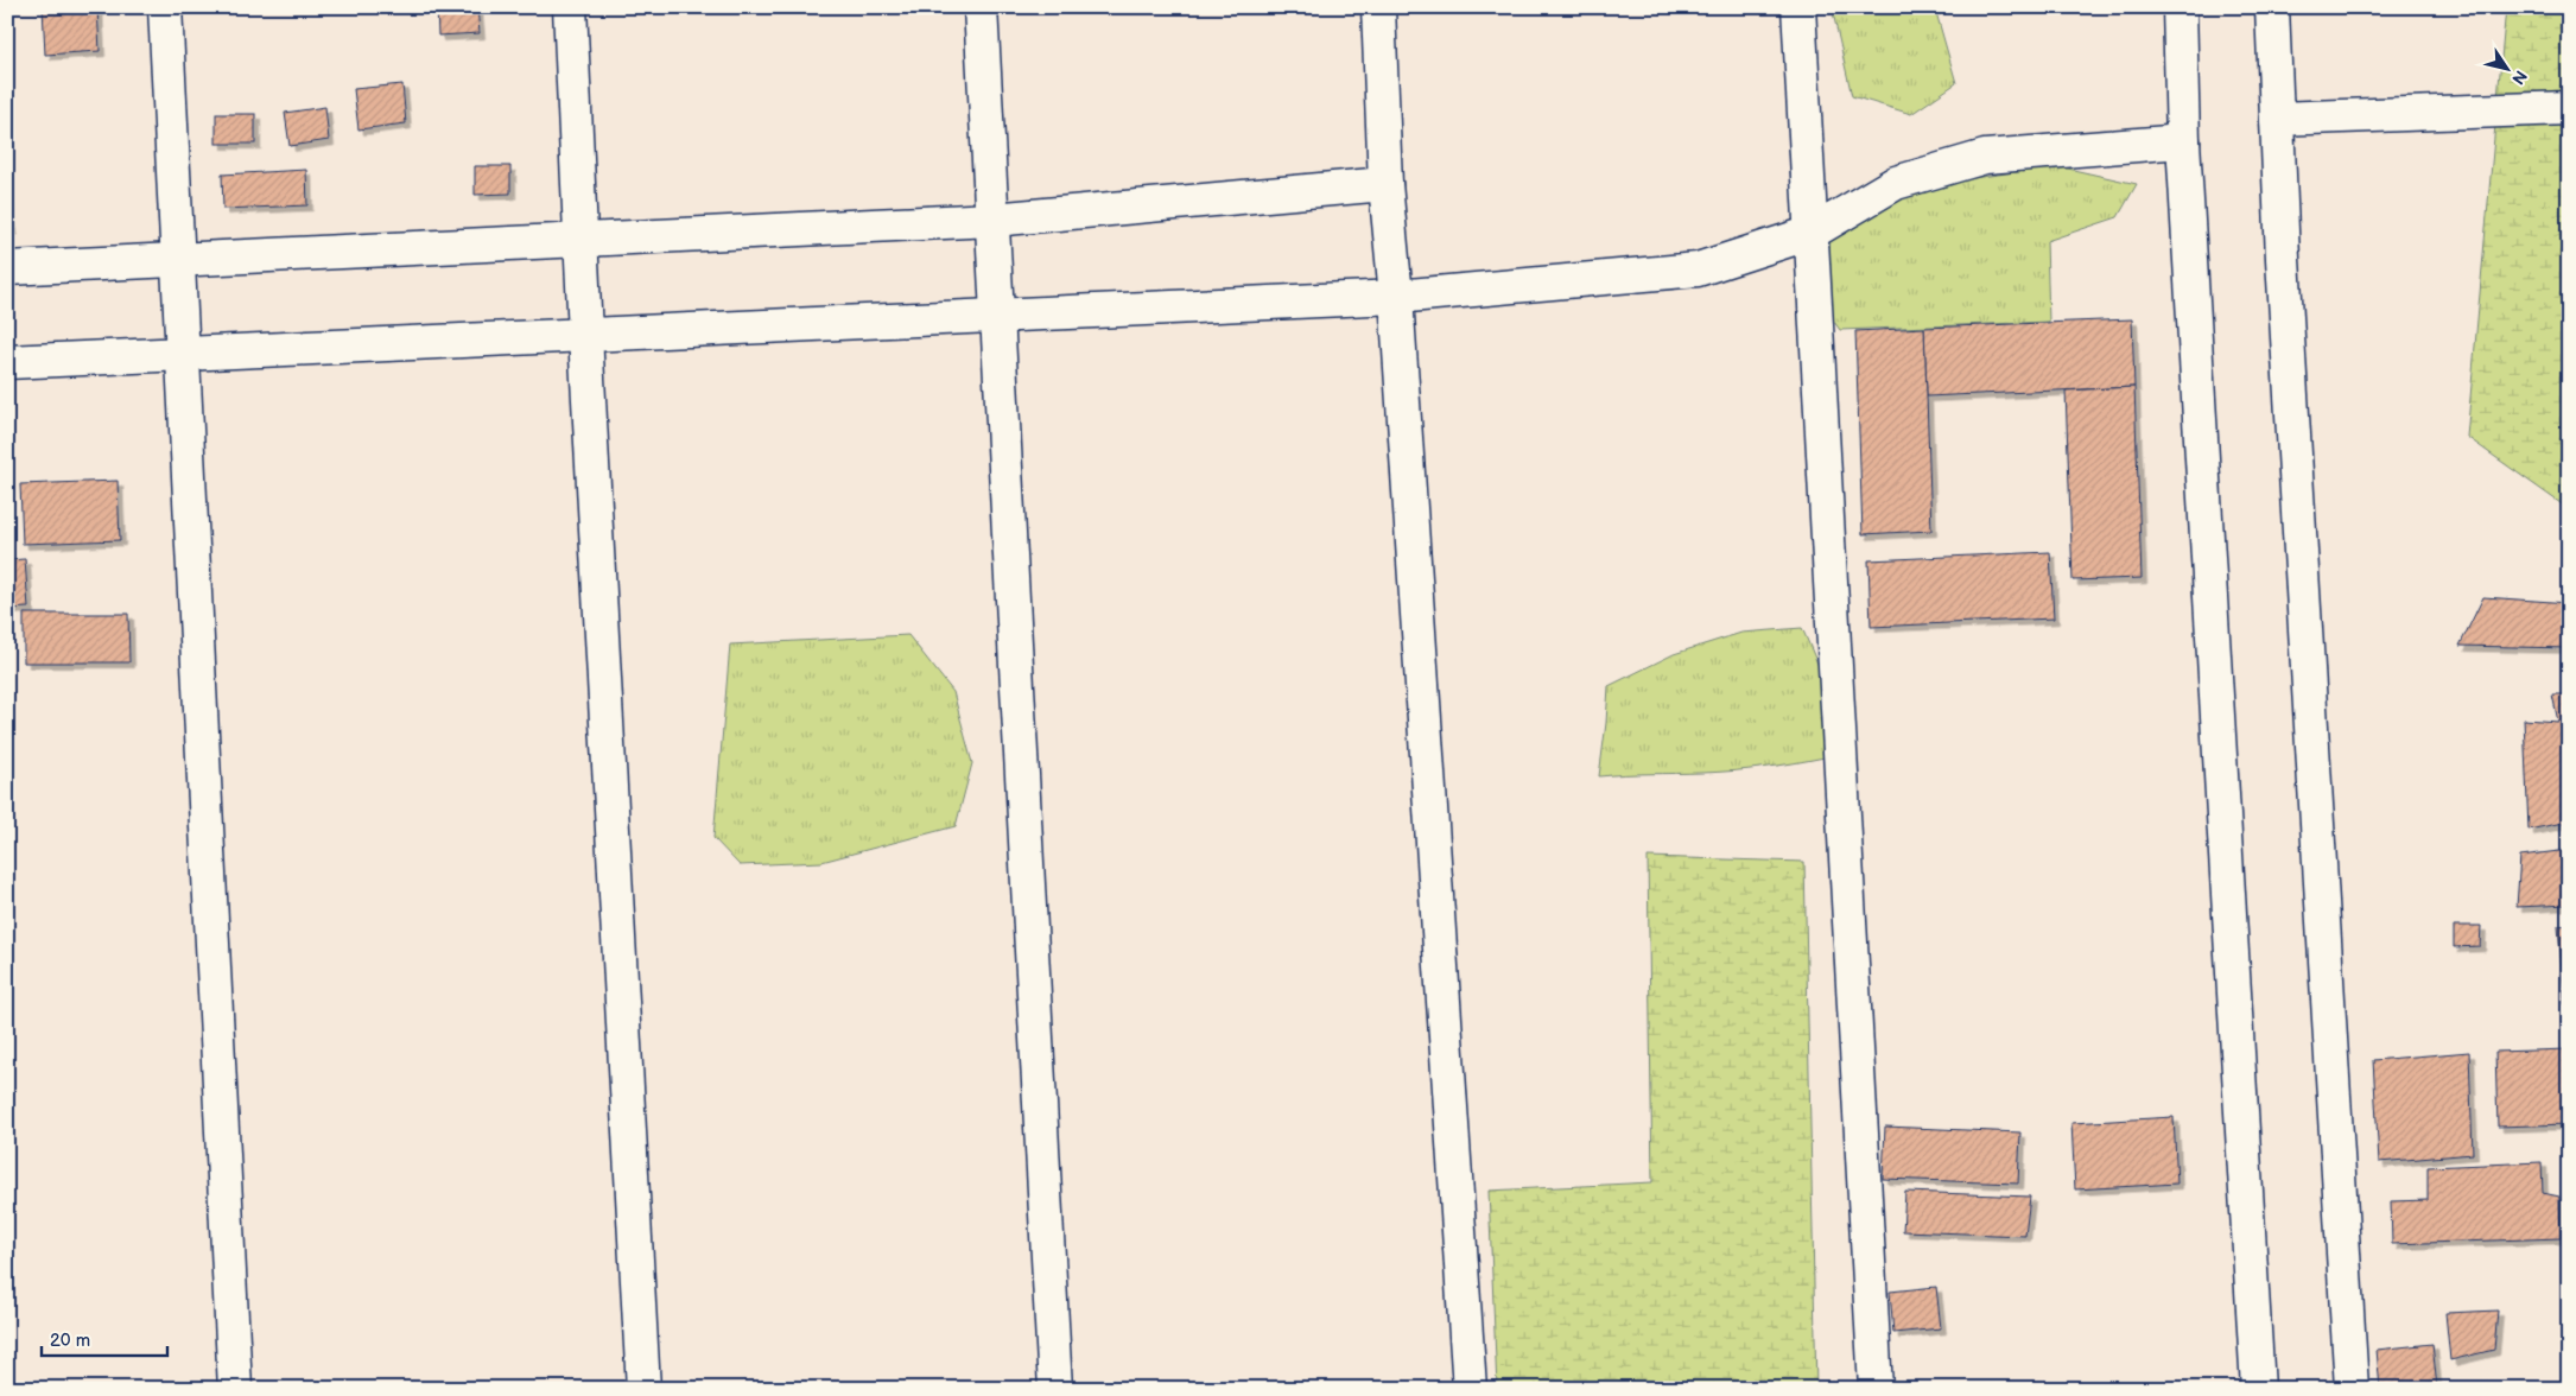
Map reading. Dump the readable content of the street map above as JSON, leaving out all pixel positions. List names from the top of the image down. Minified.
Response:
{"scale_bar":"20 m","north":"bottom right"}
